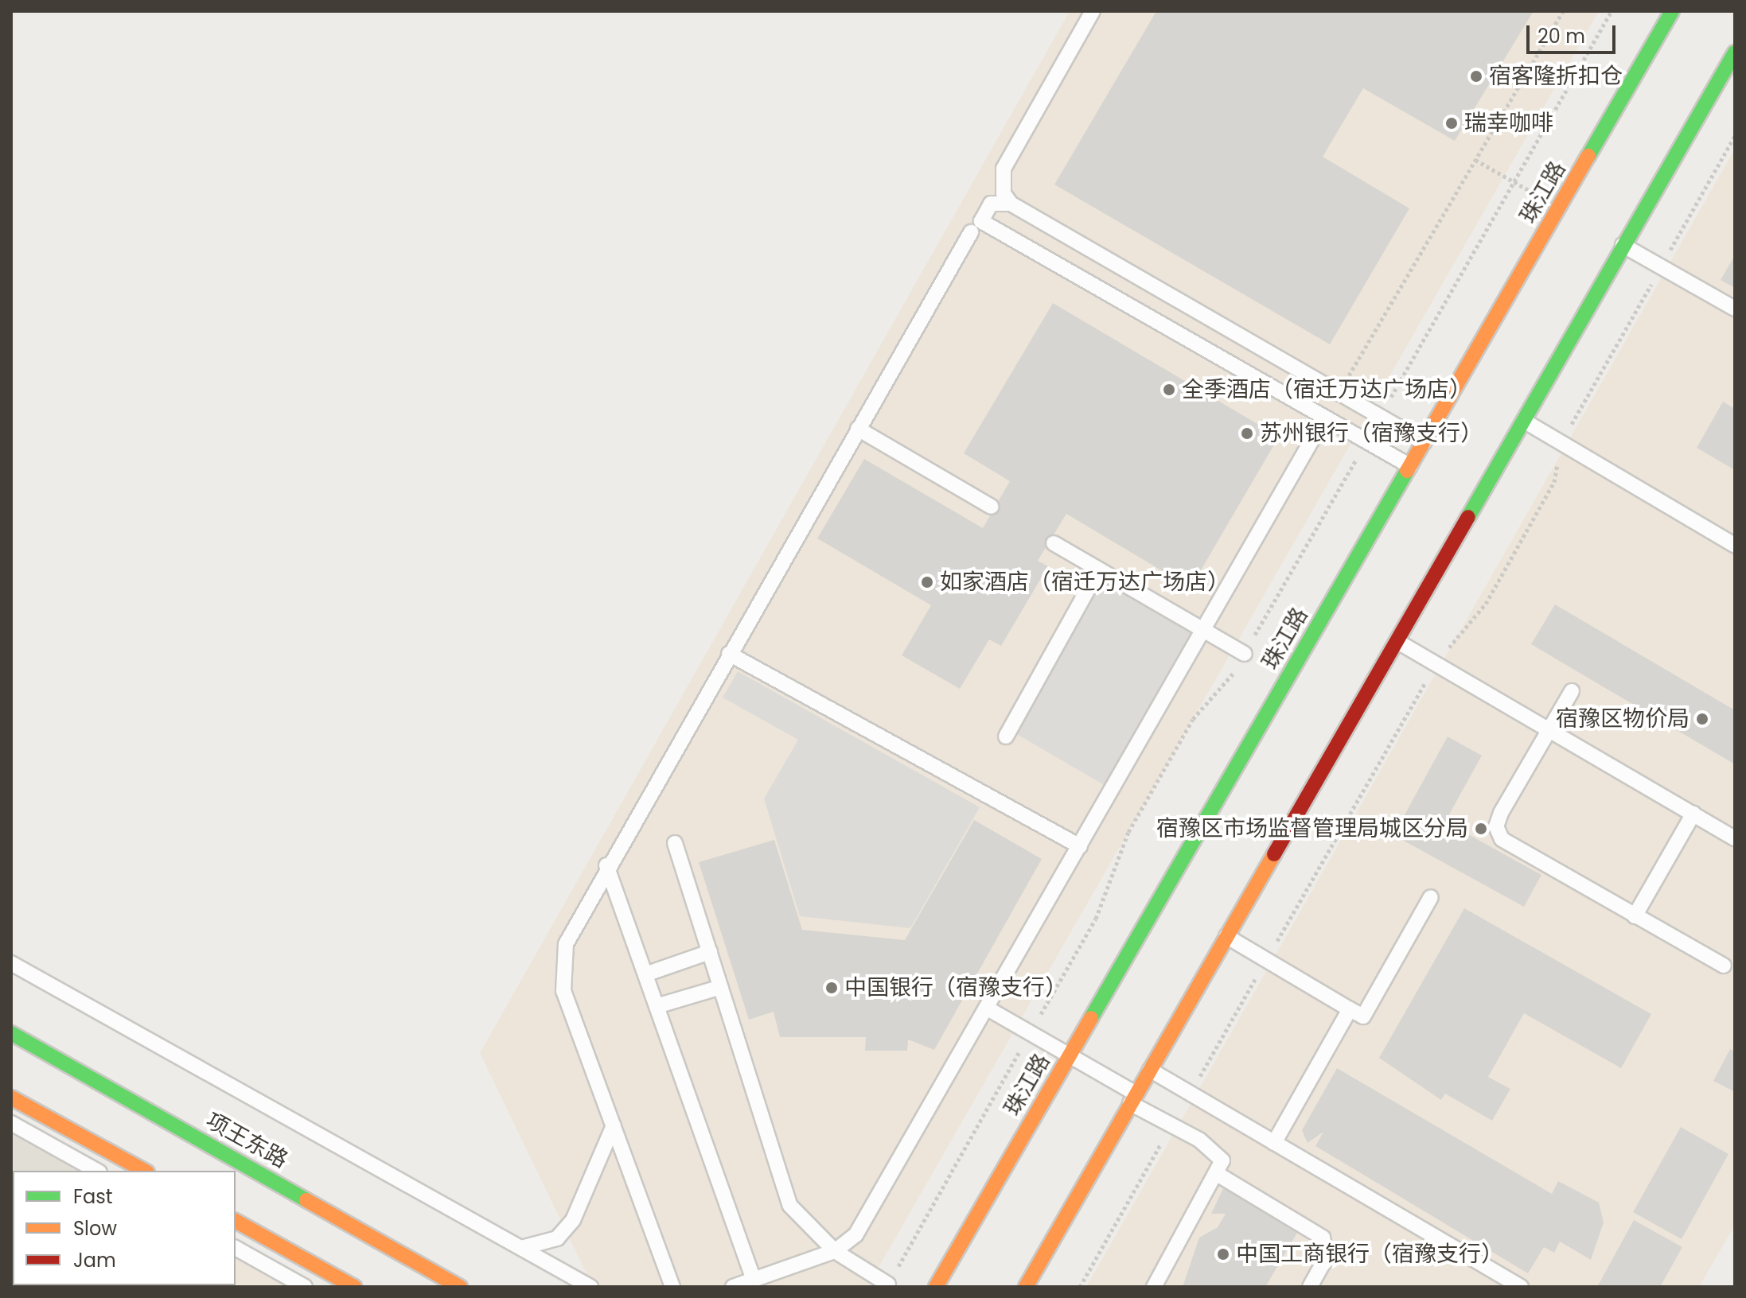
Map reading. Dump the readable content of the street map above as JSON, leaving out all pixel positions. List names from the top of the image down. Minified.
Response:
{"streets":{"street":["珠江路","项王东路"]},"places":["宿客隆折扣仓","瑞幸咖啡","全季酒店（宿迁万达广场店）","苏州银行（宿豫支行）","如家酒店（宿迁万达广场店）","宿豫区物价局","宿豫区市场监督管理局城区分局","中国银行（宿豫支行）","中国工商银行（宿豫支行）"],"legend":["Fast","Slow","Jam"],"scale_bar":"20 m"}
